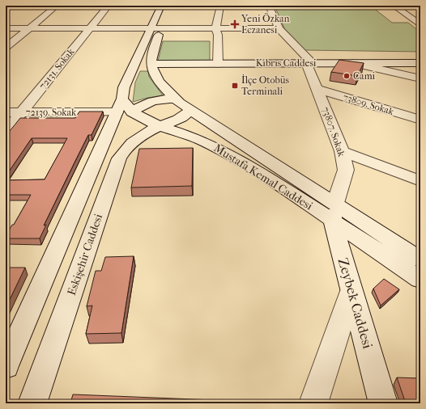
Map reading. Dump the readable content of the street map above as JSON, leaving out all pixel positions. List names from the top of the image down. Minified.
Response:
{"streets":{"street":["Kıbrıs Caddesi","72131. Sokak","73809. Sokak","72139. Sokak","73807. Sokak","Mustafa Kemal Caddesi","Eskişehir Caddesi","Zeybek Caddesi"]},"crossings":[["Kıbrıs Caddesi","73807. Sokak"],["Kıbrıs Caddesi","Mustafa Kemal Caddesi"],["72131. Sokak","72139. Sokak"],["73809. Sokak","73807. Sokak"],["72139. Sokak","Mustafa Kemal Caddesi"],["73807. Sokak","Mustafa Kemal Caddesi"],["73807. Sokak","Zeybek Caddesi"],["Mustafa Kemal Caddesi","Eskişehir Caddesi"],["Mustafa Kemal Caddesi","Zeybek Caddesi"]],"places":{"health":["Yeni Özkan Eczanesi"],"other":["Cami"],"transit":["İlçe Otobüs Terminali"]}}
